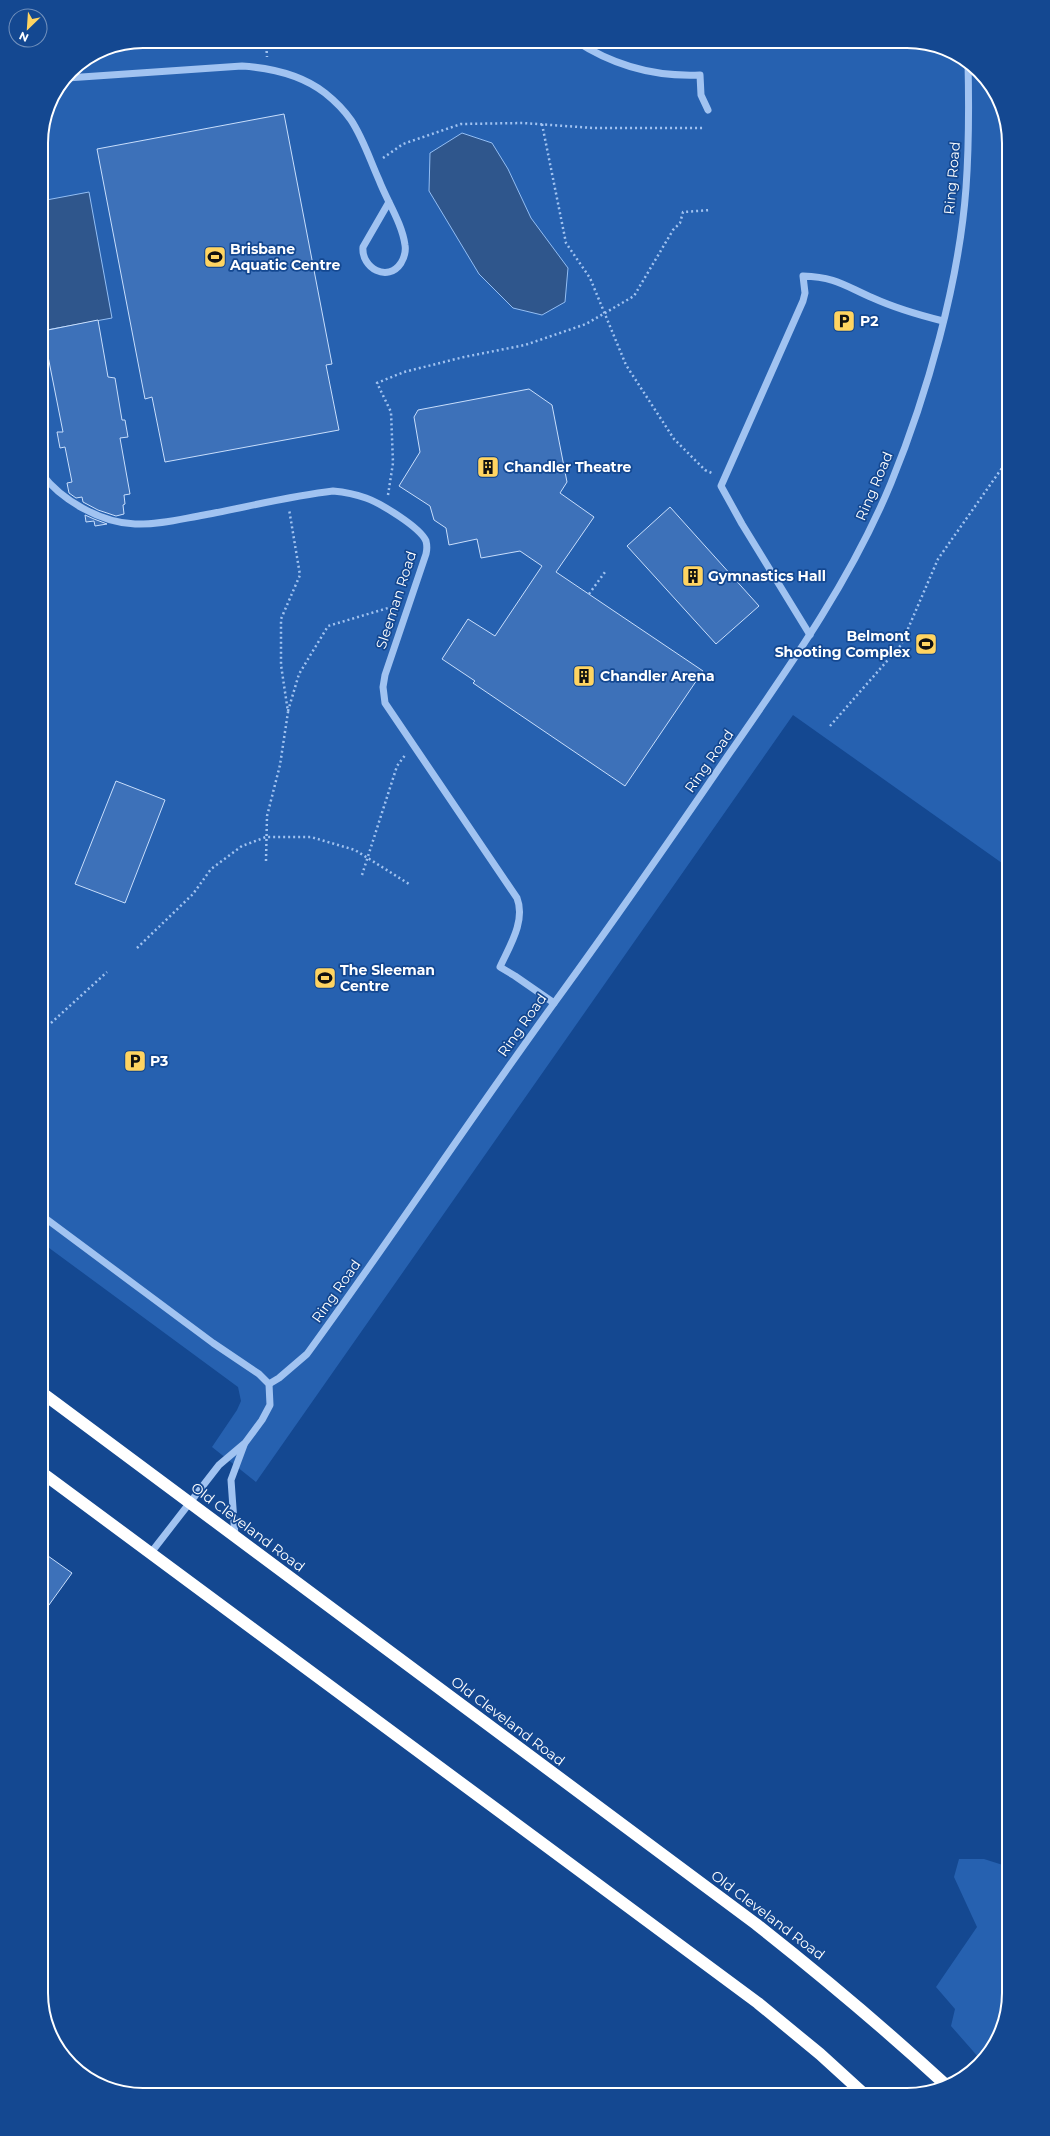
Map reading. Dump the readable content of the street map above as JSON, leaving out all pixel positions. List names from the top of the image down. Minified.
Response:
{"streets":{"highway":["Old Cleveland Road"],"lane":["Ring Road","Sleeman Road"]},"crossings":[["Ring Road","Sleeman Road"]],"places":{"sports":["Brisbane Aquatic Centre","Belmont Shooting Complex","The Sleeman Centre"],"parking":["P2","P3"],"building":["Chandler Theatre","Gymnastics Hall","Chandler Arena"]},"north":"bottom left"}
